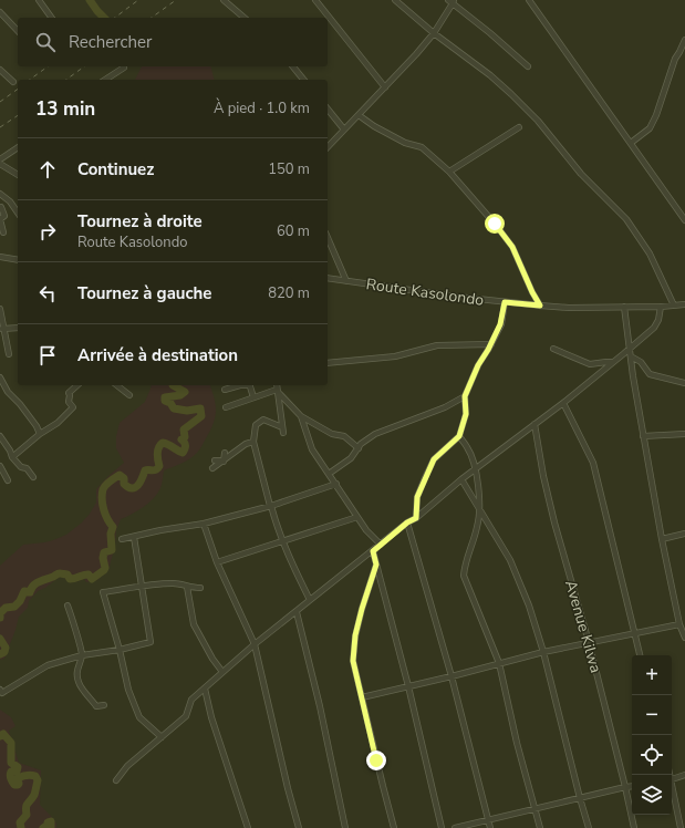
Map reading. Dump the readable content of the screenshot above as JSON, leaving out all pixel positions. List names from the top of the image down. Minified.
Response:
{"streets":{"street":["Route Kasolondo","Avenue Kilwa"]},"page":{"search":"Rechercher","heading":["13 min","À pied · 1.0 km"],"list":[["Continuez","150 m"],["Tournez à droite","Route Kasolondo","60 m"],["Tournez à gauche","820 m"],"Arrivée à destination"],"map_buttons":["+","−"]}}
